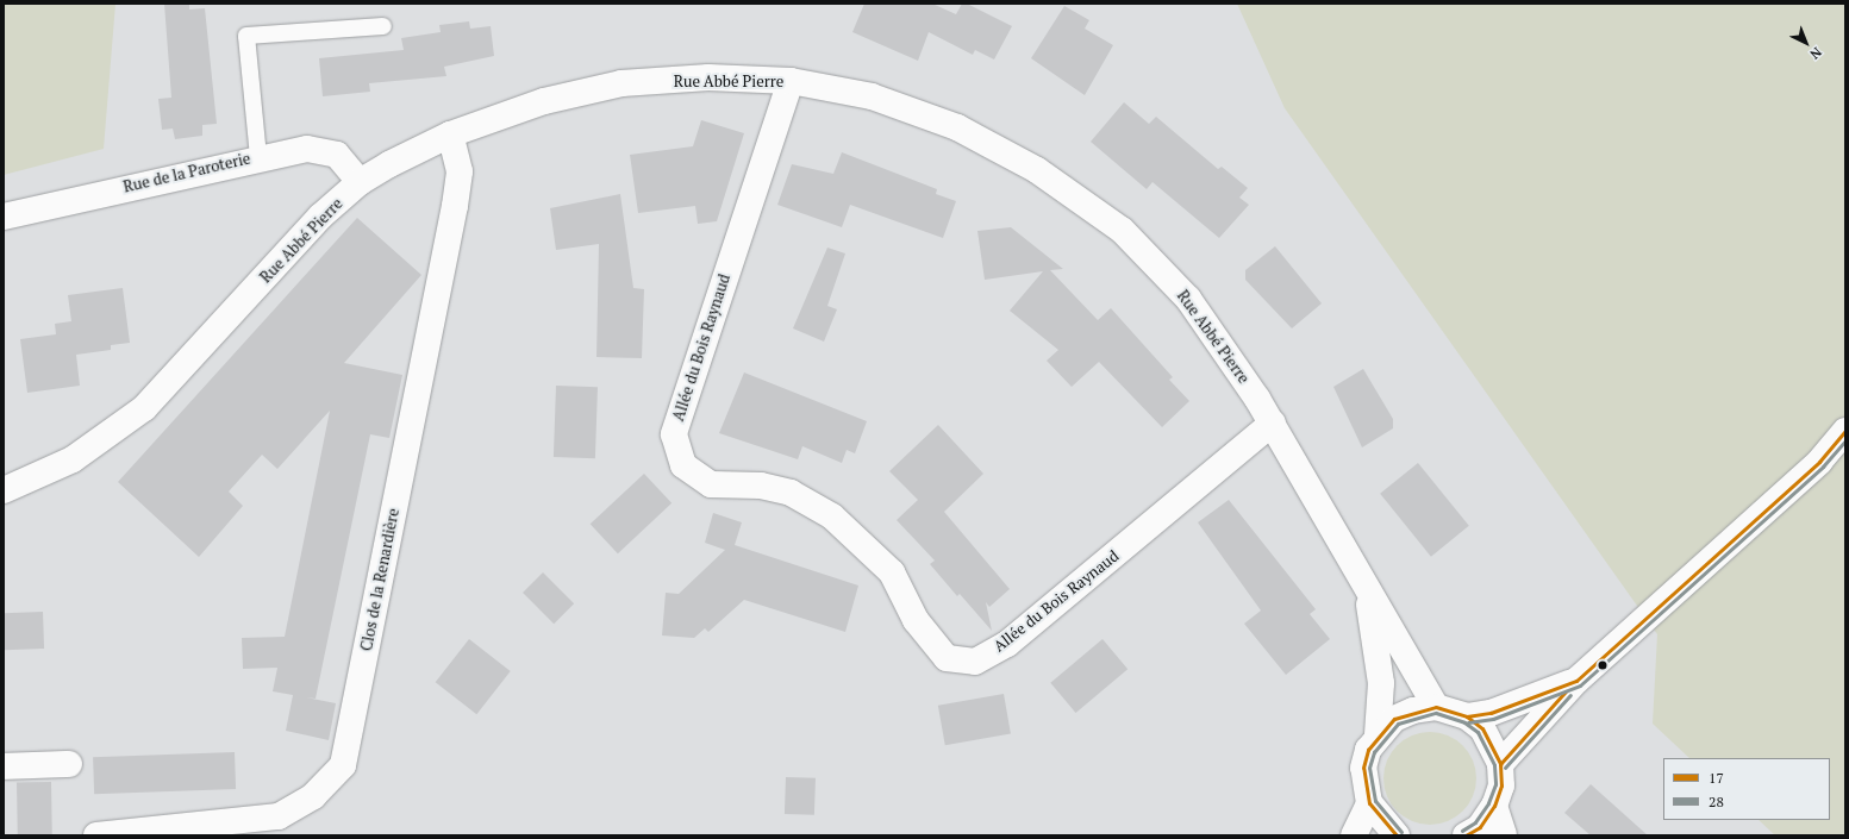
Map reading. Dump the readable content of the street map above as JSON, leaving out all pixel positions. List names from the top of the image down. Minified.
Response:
{"streets":{"street":["Rue Abbé Pierre","Rue de la Paroterie","Allée du Bois Raynaud","Clos de la Renardière"]},"crossings":[["Rue Abbé Pierre","Rue de la Paroterie"],["Rue Abbé Pierre","Allée du Bois Raynaud"],["Rue Abbé Pierre","Clos de la Renardière"]],"lines":["transit line 17","transit line 28"],"legend":["17","28"],"north":"bottom right"}
